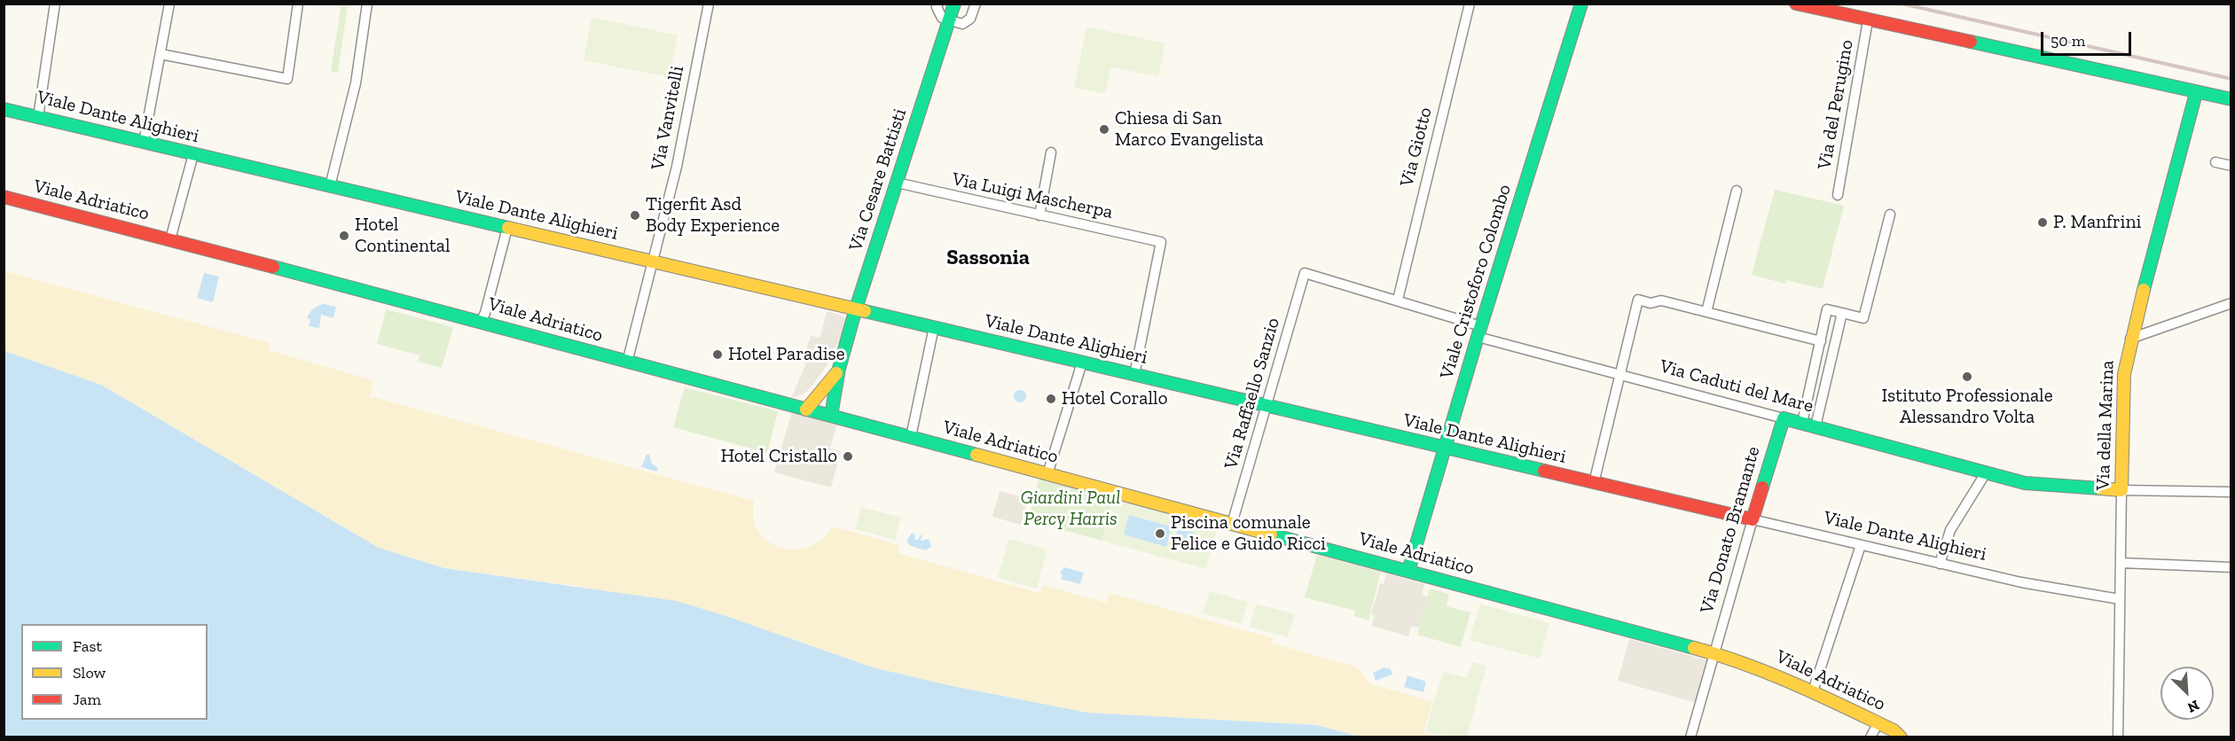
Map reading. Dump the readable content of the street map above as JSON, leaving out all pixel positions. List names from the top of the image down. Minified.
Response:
{"streets":{"street":["Via del Perugino","Viale Dante Alighieri","Via Vanvitelli","Via Giotto","Via Cesare Battisti","Via Luigi Mascherpa","Viale Adriatico","Viale Cristoforo Colombo","Via Caduti del Mare","Via Raffaello Sanzio","Via della Marina","Via Donato Bramante"]},"crossings":[["Viale Dante Alighieri","Via Vanvitelli"],["Viale Dante Alighieri","Via Cesare Battisti"],["Viale Dante Alighieri","Via Luigi Mascherpa"],["Viale Dante Alighieri","Viale Adriatico"],["Viale Dante Alighieri","Viale Cristoforo Colombo"],["Viale Dante Alighieri","Via Raffaello Sanzio"],["Viale Dante Alighieri","Via della Marina"],["Viale Dante Alighieri","Via Donato Bramante"],["Via Vanvitelli","Viale Adriatico"],["Via Giotto","Via Caduti del Mare"],["Via Cesare Battisti","Via Luigi Mascherpa"],["Via Cesare Battisti","Viale Adriatico"],["Viale Adriatico","Viale Cristoforo Colombo"],["Viale Adriatico","Via Raffaello Sanzio"],["Viale Adriatico","Via Donato Bramante"],["Viale Cristoforo Colombo","Via Caduti del Mare"],["Via Caduti del Mare","Via Raffaello Sanzio"],["Via Caduti del Mare","Via della Marina"],["Via Caduti del Mare","Via Donato Bramante"]],"districts":["Sassonia"],"parks":["Giardini Paul Percy Harris"],"places":["Chiesa di San Marco Evangelista","Tigerfit Asd Body Experience","P. Manfrini","Hotel Continental","Hotel Paradise","Istituto Professionale Alessandro Volta","Hotel Corallo","Hotel Cristallo","Piscina comunale Felice e Guido Ricci"],"legend":["Fast","Slow","Jam"],"scale_bar":"50 m","north":"bottom right"}
